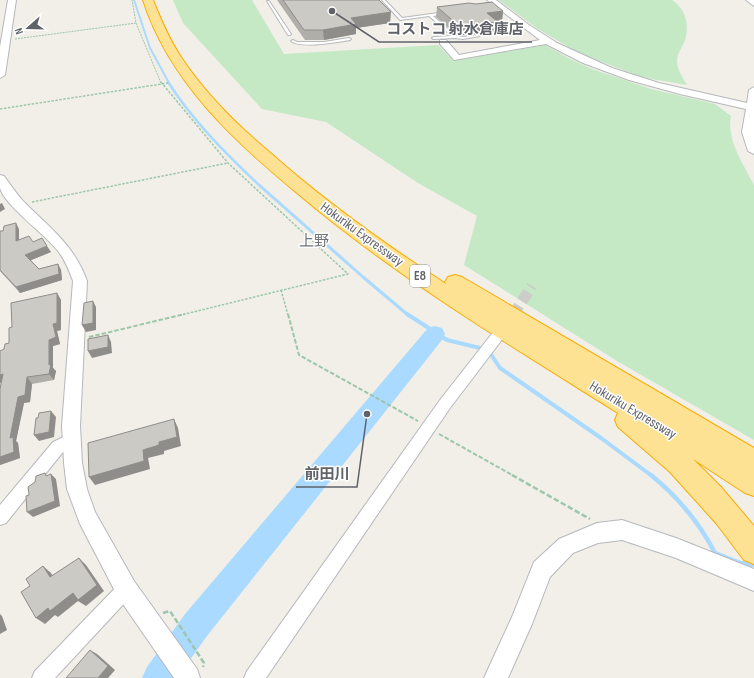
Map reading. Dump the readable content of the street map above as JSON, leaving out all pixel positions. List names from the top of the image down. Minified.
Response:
{"streets":{"highway":["Hokuriku Expressway","E8"]},"districts":["上野"],"places":["コストコ 射水倉庫店","前田川"],"north":"left"}
